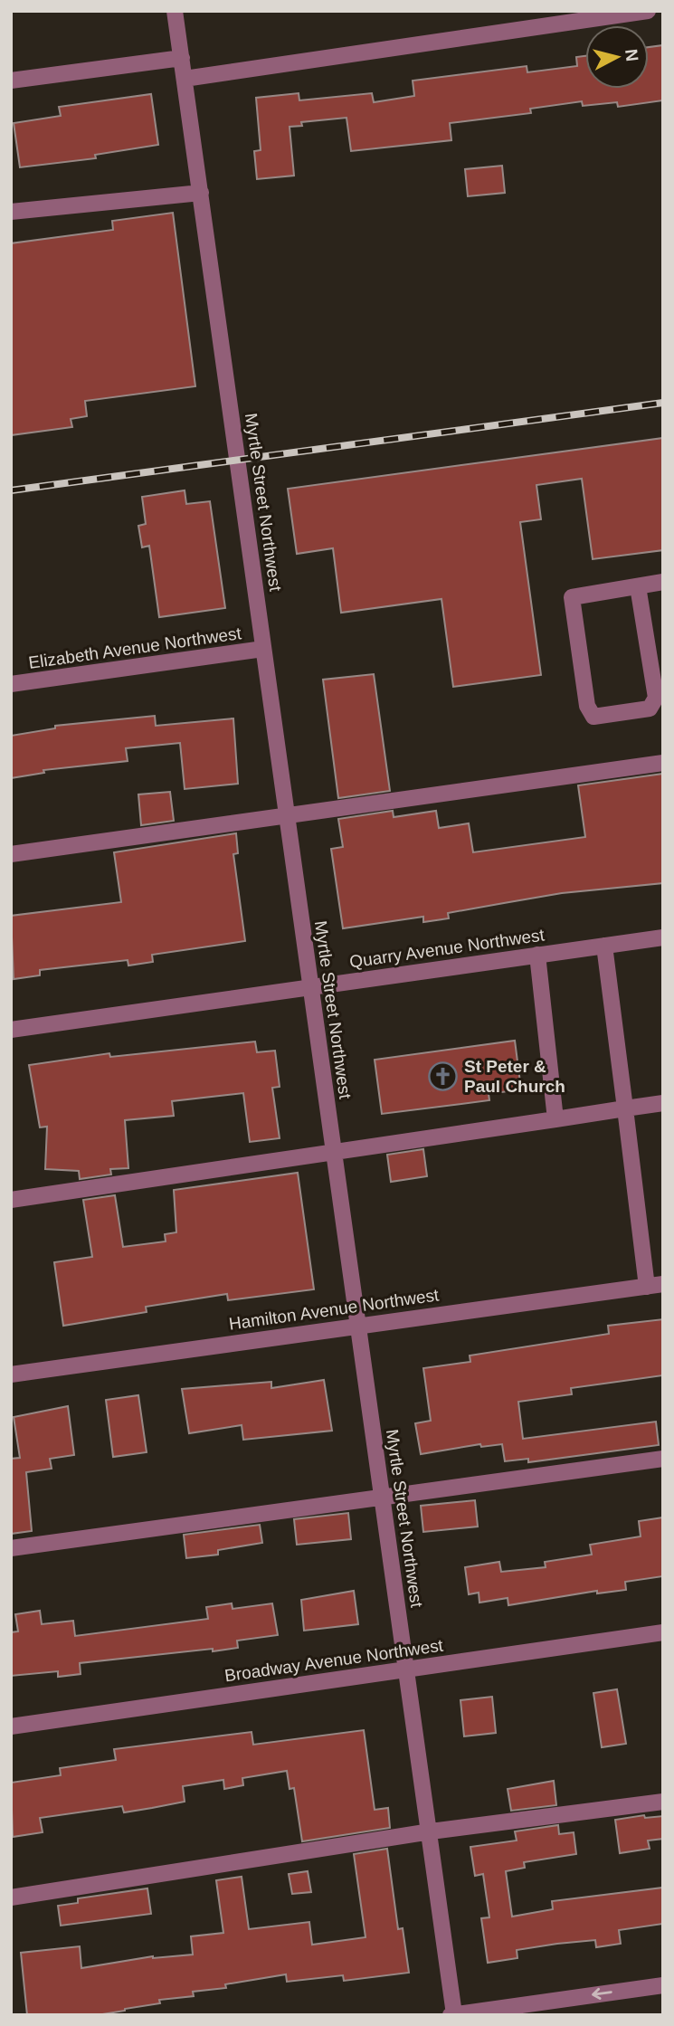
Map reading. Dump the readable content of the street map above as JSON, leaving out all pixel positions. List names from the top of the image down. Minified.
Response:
{"streets":{"street":["Myrtle Street Northwest","Elizabeth Avenue Northwest","Quarry Avenue Northwest","Hamilton Avenue Northwest","Broadway Avenue Northwest"]},"crossings":[["Myrtle Street Northwest","Elizabeth Avenue Northwest"],["Myrtle Street Northwest","Quarry Avenue Northwest"],["Myrtle Street Northwest","Hamilton Avenue Northwest"],["Myrtle Street Northwest","Broadway Avenue Northwest"]],"places":{"church":["St Peter & Paul Church"]},"north":"right"}
